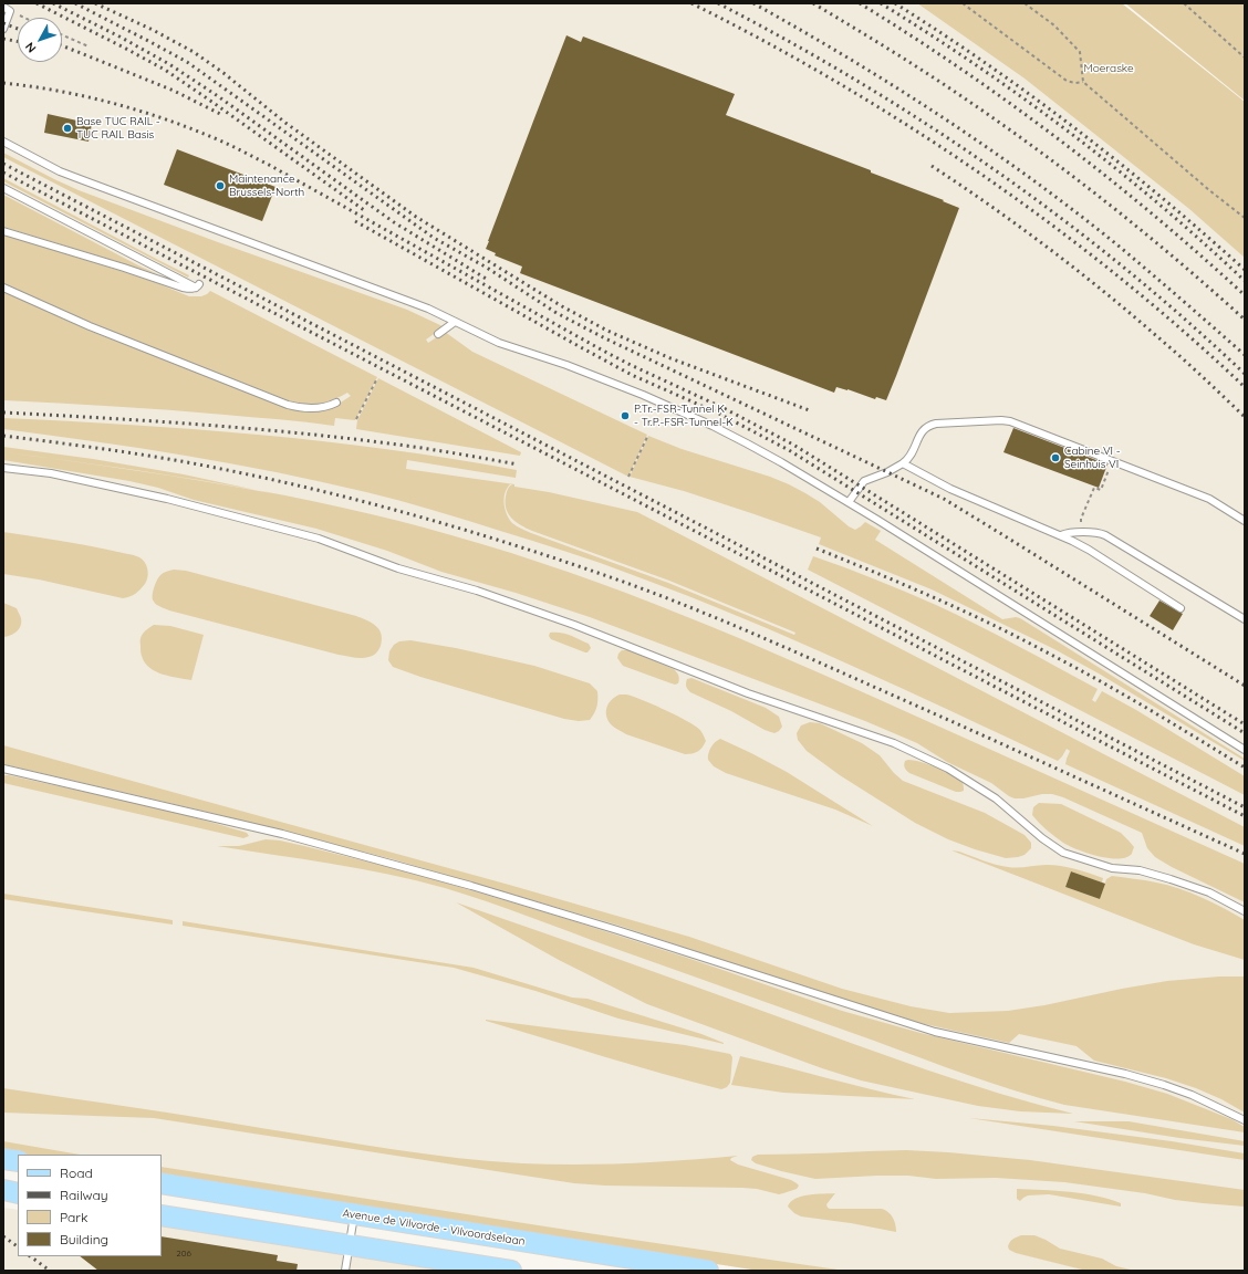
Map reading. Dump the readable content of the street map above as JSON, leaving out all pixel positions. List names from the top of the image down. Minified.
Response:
{"streets":{"main road":["Avenue de Vilvorde - Vilvoordselaan"]},"parks":["Moeraske"],"places":["Base TUC RAIL - TUC RAIL Basis","Maintenance Brussels-North","P.Tr.-FSR-Tunnel K - Tr.P.-FSR-Tunnel-K","Cabine VI - Seinhuis VI"],"house_numbers":["206"],"legend":["Road","Railway","Park","Building"],"north":"bottom left"}
